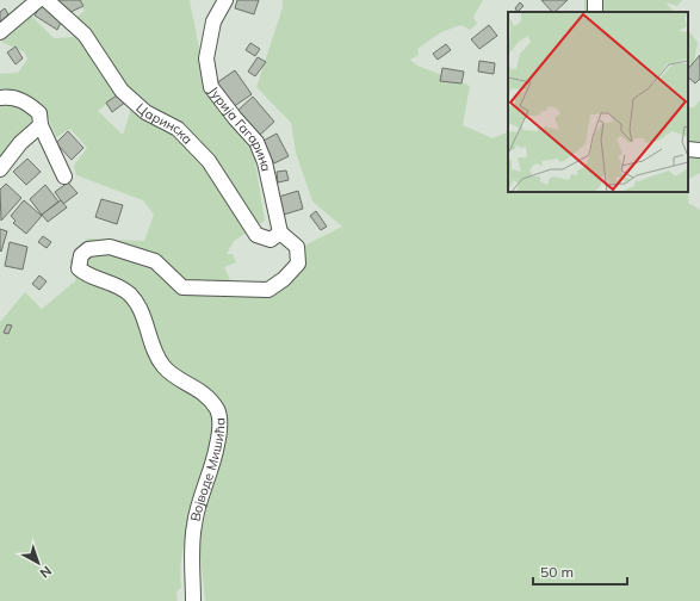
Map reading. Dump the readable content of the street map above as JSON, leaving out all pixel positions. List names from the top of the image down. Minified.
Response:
{"streets":{"street":["Царинска","Јурија Гагарина","Војводе Мишића"]},"crossings":[["Царинска","Јурија Гагарина"],["Царинска","Војводе Мишића"],["Јурија Гагарина","Војводе Мишића"]],"scale_bar":"50 m","north":"bottom right"}
